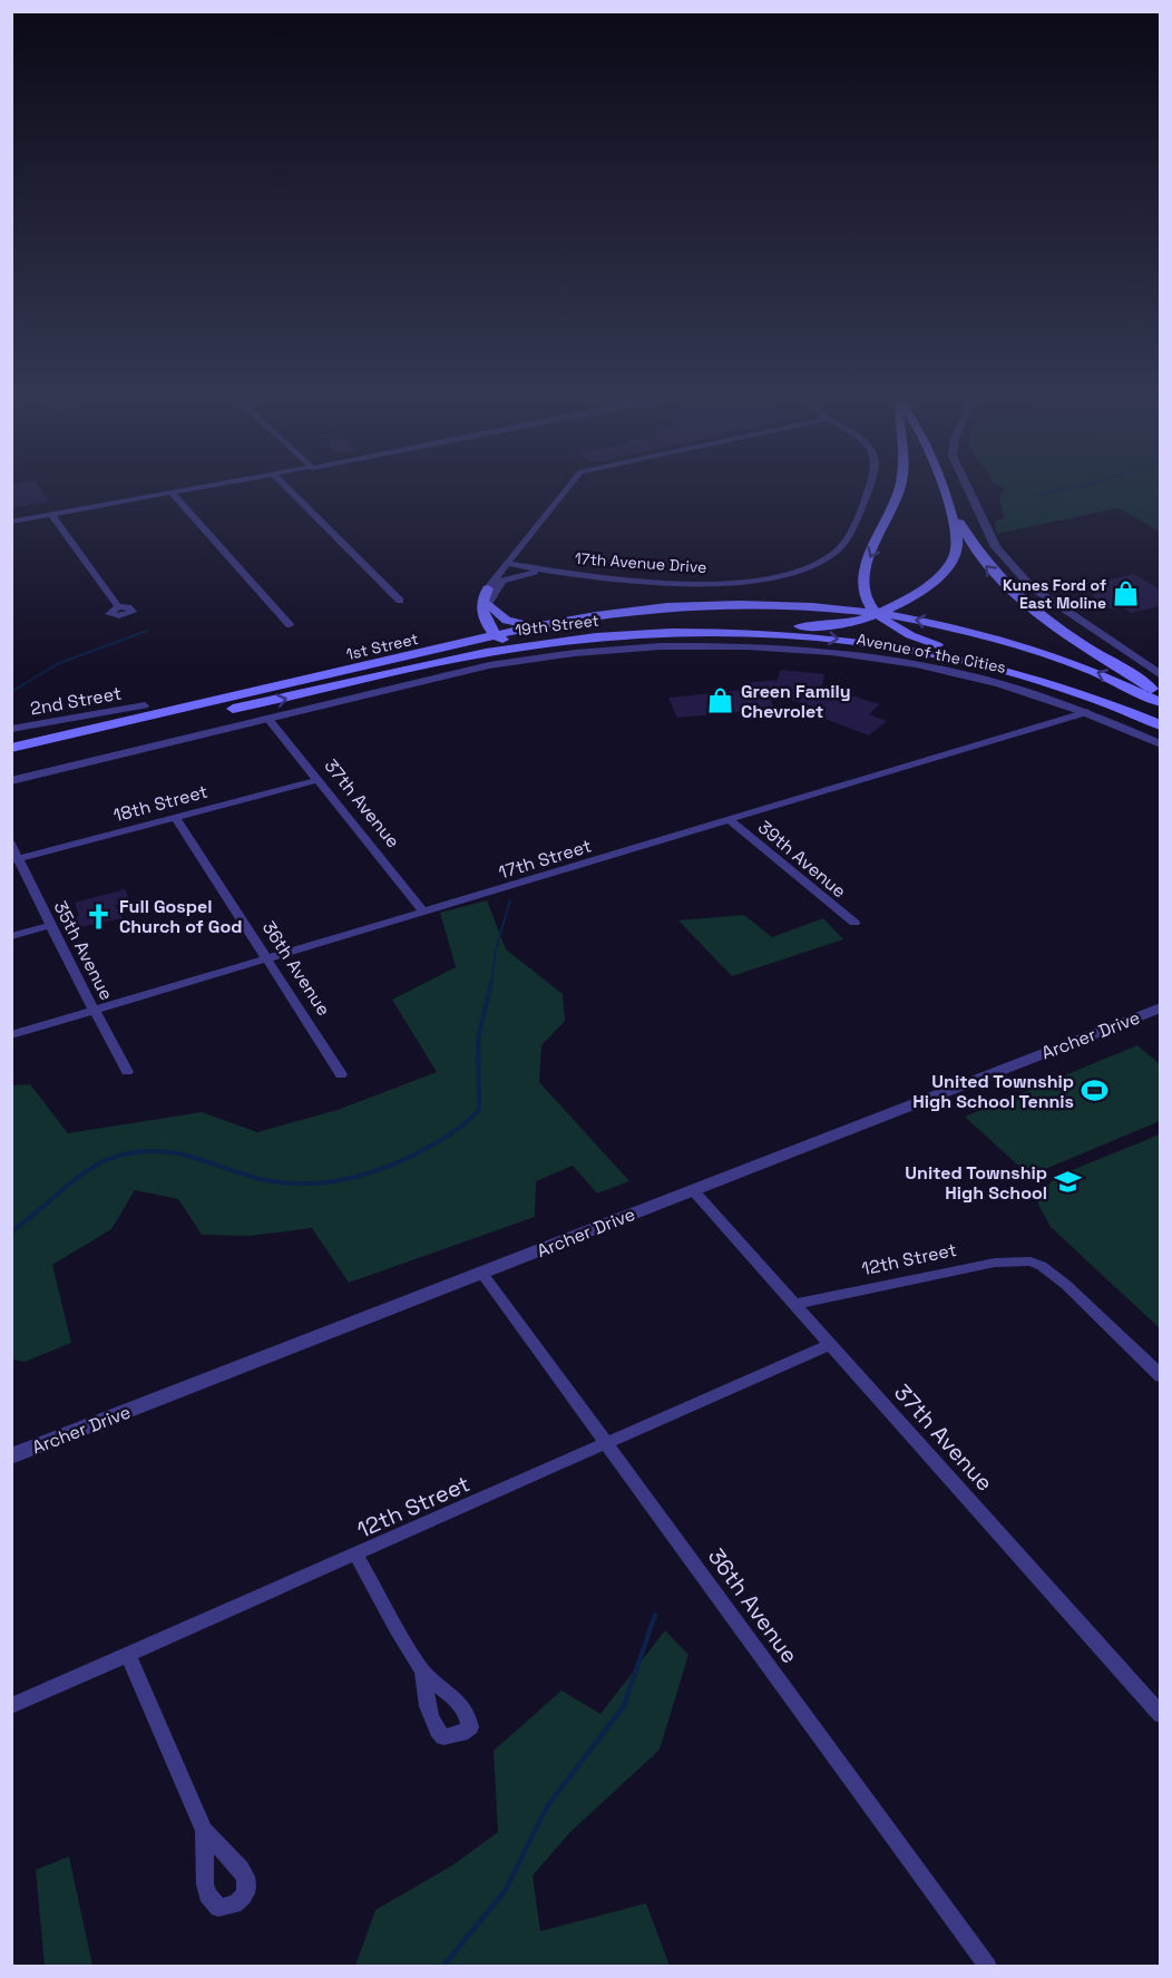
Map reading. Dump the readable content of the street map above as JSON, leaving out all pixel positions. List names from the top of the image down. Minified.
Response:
{"streets":{"main road":["19th Street","1st Street","Avenue of the Cities"],"street":["17th Avenue Drive","2nd Street","18th Street","37th Avenue","17th Street","39th Avenue","35th Avenue","36th Avenue","Archer Drive","12th Street"]},"crossings":[["19th Street","Avenue of the Cities"],["19th Street","37th Avenue"],["1st Street","Avenue of the Cities"],["Avenue of the Cities","17th Street"],["18th Street","37th Avenue"],["18th Street","35th Avenue"],["18th Street","36th Avenue"],["37th Avenue","17th Street"],["37th Avenue","Archer Drive"],["37th Avenue","12th Street"],["17th Street","39th Avenue"],["17th Street","35th Avenue"],["17th Street","36th Avenue"],["36th Avenue","Archer Drive"],["36th Avenue","12th Street"]],"places":{"shop":["Kunes Ford of East Moline","Green Family Chevrolet"],"church":["Full Gospel Church of God"],"sports":["United Township High School Tennis"],"school or university":["United Township High School"]}}
